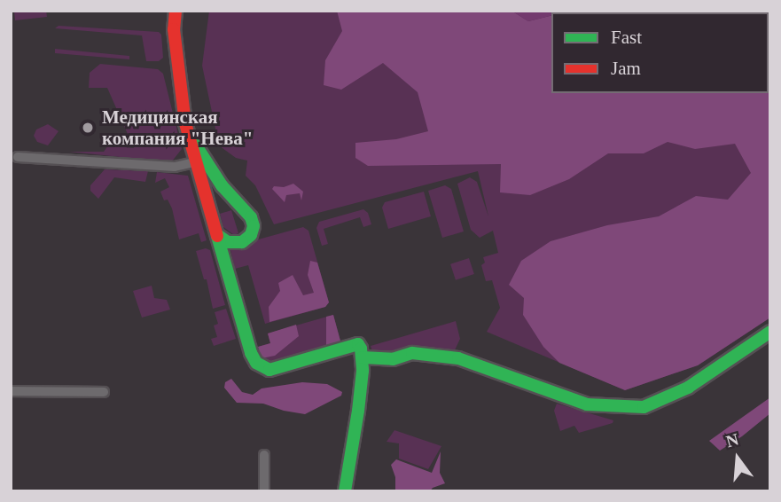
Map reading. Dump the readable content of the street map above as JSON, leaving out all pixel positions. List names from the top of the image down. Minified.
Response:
{"places":["Медицинская компания \"Нева\""],"legend":["Fast","Jam"],"north":"top"}
